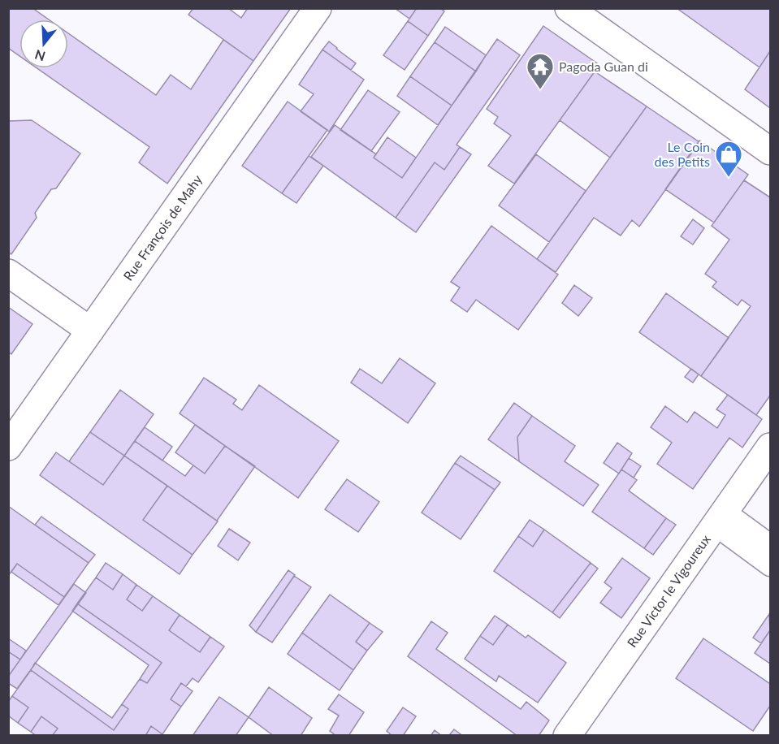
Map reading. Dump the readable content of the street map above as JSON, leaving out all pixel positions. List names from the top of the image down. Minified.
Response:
{"streets":{"street":["Rue François de Mahy","Rue Victor le Vigoureux"]},"places":{"temple":["Pagoda Guan di"],"shop":["Le Coin des Petits"]},"north":"bottom"}
